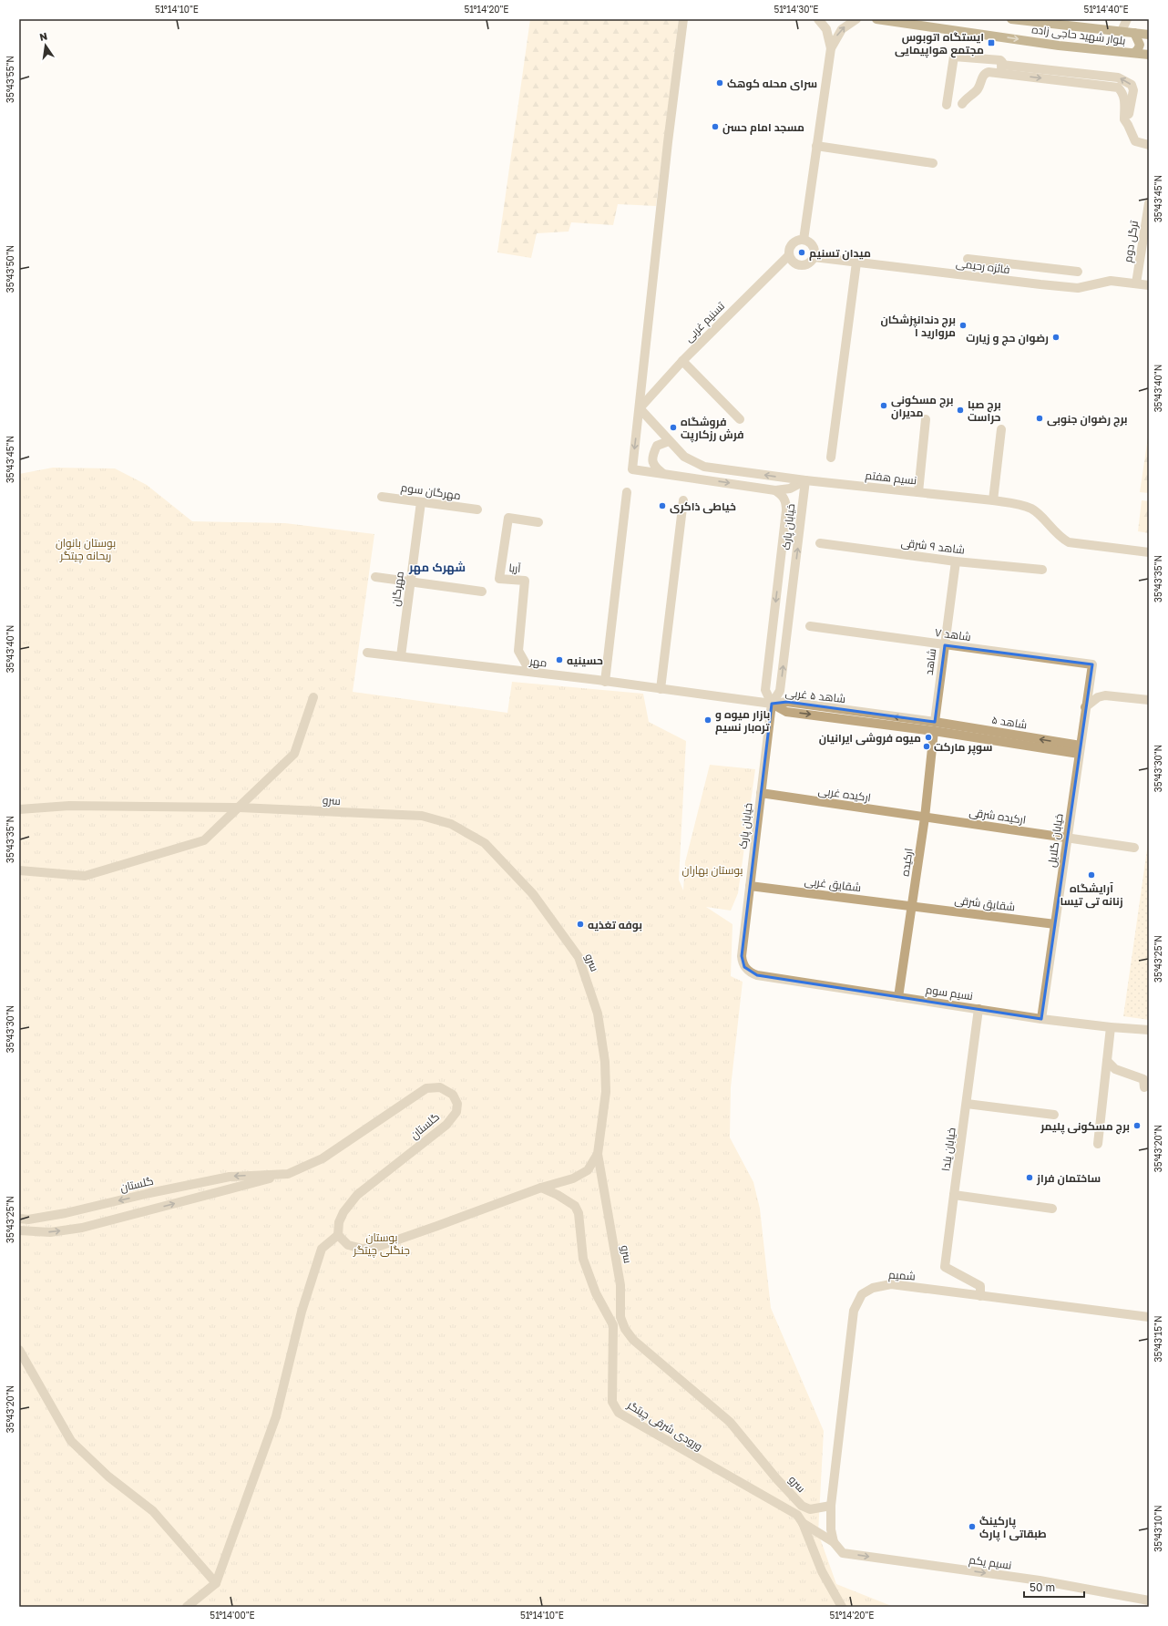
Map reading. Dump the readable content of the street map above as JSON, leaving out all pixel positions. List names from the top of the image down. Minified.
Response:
{"streets":{"main road":["بلوار شهید حاجی زاده"],"street":["ترگل دوم","فائزه رحیمی","تسنیم غربی","نسیم هفتم","مهرگان سوم","خیابان پارک","شاهد ۹ شرقی","آریا","مهرگان","شاهد ۷","مهر","شاهد","شاهد ۵ غربی","شاهد ۵","ارکیده غربی","سرو","ارکیده شرقی","خیابان گلایل","ارکیده","شقایق غربی","شقایق شرقی","نسیم سوم","گلستان","خیابان یلدا","شمیم","ورودی شرقی چیتگر","نسیم یکم"]},"crossings":[["ترگل دوم","فائزه رحیمی"],["فائزه رحیمی","تسنیم غربی"],["تسنیم غربی","نسیم هفتم"],["نسیم هفتم","خیابان پارک"],["مهرگان سوم","مهرگان"],["خیابان پارک","مهر"],["خیابان پارک","شاهد ۵ غربی"],["خیابان پارک","ارکیده غربی"],["خیابان پارک","شقایق غربی"],["خیابان پارک","نسیم سوم"],["شاهد ۹ شرقی","شاهد"],["آریا","مهر"],["مهرگان","مهر"],["شاهد ۷","شاهد"],["شاهد ۷","خیابان گلایل"],["مهر","شاهد ۵ غربی"],["شاهد","شاهد ۵ غربی"],["شاهد","شاهد ۵"],["شاهد","ارکیده"],["شاهد ۵ غربی","شاهد ۵"],["شاهد ۵ غربی","ارکیده"],["شاهد ۵","خیابان گلایل"],["شاهد ۵","ارکیده"],["ارکیده غربی","ارکیده شرقی"],["ارکیده غربی","ارکیده"],["سرو","شمیم"],["ارکیده شرقی","خیابان گلایل"],["ارکیده شرقی","ارکیده"],["خیابان گلایل","شقایق شرقی"],["خیابان گلایل","نسیم سوم"],["ارکیده","شقایق غربی"],["ارکیده","شقایق شرقی"],["ارکیده","نسیم سوم"],["شقایق غربی","شقایق شرقی"],["نسیم سوم","خیابان یلدا"],["خیابان یلدا","شمیم"],["شمیم","نسیم یکم"]],"one_way":["نسیم یکم"],"districts":["شهرک مهر"],"parks":["بوستان بانوان ریحانه چیتگر","بوستان بهاران","بوستان جنگلی چیتگر"],"places":{"transit":["ایستگاه اتوبوس مجتمع هواپیمایی"],"other":["سرای محله کوهک","مسجد امام حسن","میدان تسنیم","برج دندانپزشکان مروارید ۱","رضوان حج و زیارت","برج مسکونی مدیران","برج صبا حراست","برج رضوان جنوبی","فروشگاه فرش رزکارپت","خیاطی ذاکری","حسینیه","بازار میوه و تره‌بار نسیم","میوه فروشی ایرانیان","سوپر مارکت","آرایشگاه زنانه تی تیسا","بوفه تغذیه","برج مسکونی پلیمر","ساختمان فراز","پارکینگ طبقاتی ا پارک"]},"scale_bar":"50 m","north":"top","coordinates":["51°14'10\"E","51°14'20\"E","51°14'30\"E","51°14'40\"E","35°43'55\"N","35°43'45\"N","35°43'50\"N","35°43'40\"N","35°43'35\"N","35°43'30\"N","35°43'25\"N","35°43'20\"N","35°43'15\"N","35°43'10\"N","51°14'00\"E"]}
